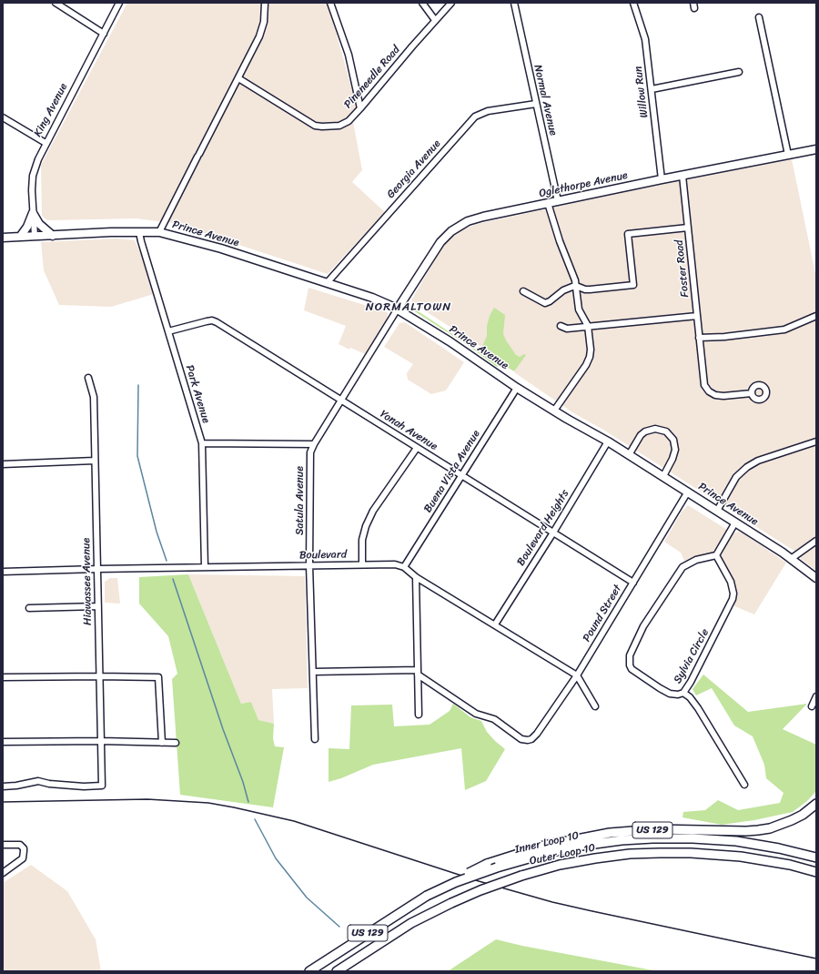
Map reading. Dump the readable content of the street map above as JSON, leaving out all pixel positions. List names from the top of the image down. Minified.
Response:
{"streets":{"highway":["US 129","Inner Loop 10","Outer Loop 10"],"main road":["Oglethorpe Avenue","Prince Avenue"],"street":["Pineneedle Road","Willow Run","Normal Avenue","King Avenue","Georgia Avenue","Foster Road","Park Avenue","Yonah Avenue","Buena Vista Avenue","Satula Avenue","Boulevard Heights","Boulevard","Hiawassee Avenue","Pound Street","Sylvia Circle"]},"crossings":[["Willow Run","Oglethorpe Avenue"],["Normal Avenue","Georgia Avenue"],["Normal Avenue","Oglethorpe Avenue"],["King Avenue","Prince Avenue"],["Georgia Avenue","Prince Avenue"],["Oglethorpe Avenue","Prince Avenue"],["Oglethorpe Avenue","Foster Road"],["Oglethorpe Avenue","Satula Avenue"],["Prince Avenue","Park Avenue"],["Prince Avenue","Buena Vista Avenue"],["Prince Avenue","Satula Avenue"],["Prince Avenue","Boulevard Heights"],["Prince Avenue","Pound Street"],["Park Avenue","Yonah Avenue"],["Park Avenue","Boulevard"],["Yonah Avenue","Buena Vista Avenue"],["Yonah Avenue","Satula Avenue"],["Yonah Avenue","Boulevard Heights"],["Yonah Avenue","Pound Street"],["Buena Vista Avenue","Boulevard"],["Satula Avenue","Boulevard"],["Boulevard","Hiawassee Avenue"],["US 129","Inner Loop 10"]],"districts":["NORMALTOWN"]}
